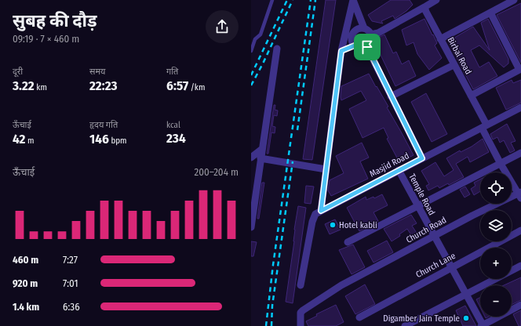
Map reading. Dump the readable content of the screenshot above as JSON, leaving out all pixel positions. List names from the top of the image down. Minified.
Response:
{"streets":{"street":["Birbal Road","Masjid Road","Temple Road","Church Road","Church Lane"]},"crossings":[["Birbal Road","Masjid Road"],["Birbal Road","Church Road"],["Masjid Road","Temple Road"],["Temple Road","Church Road"],["Temple Road","Church Lane"]],"places":["Hotel kabli","Digamber Jain Temple"],"page":{"heading":["सुबह की दौड़","09:19 · 7 × 460 m"],"stats":[["दूरी","3.22 km"],["समय","22:23"],["गति","6:57 /km"],["ऊँचाई","42 m"],["हृदय गति","146 bpm"],["kcal","234"]],"chart":["ऊँचाई","200–204 m"],"map_buttons":["+","−"],"list":[{"name":"460 m","note":"7:27"},{"name":"920 m","note":"7:01"},{"name":"1.4 km","note":"6:36"}]}}
